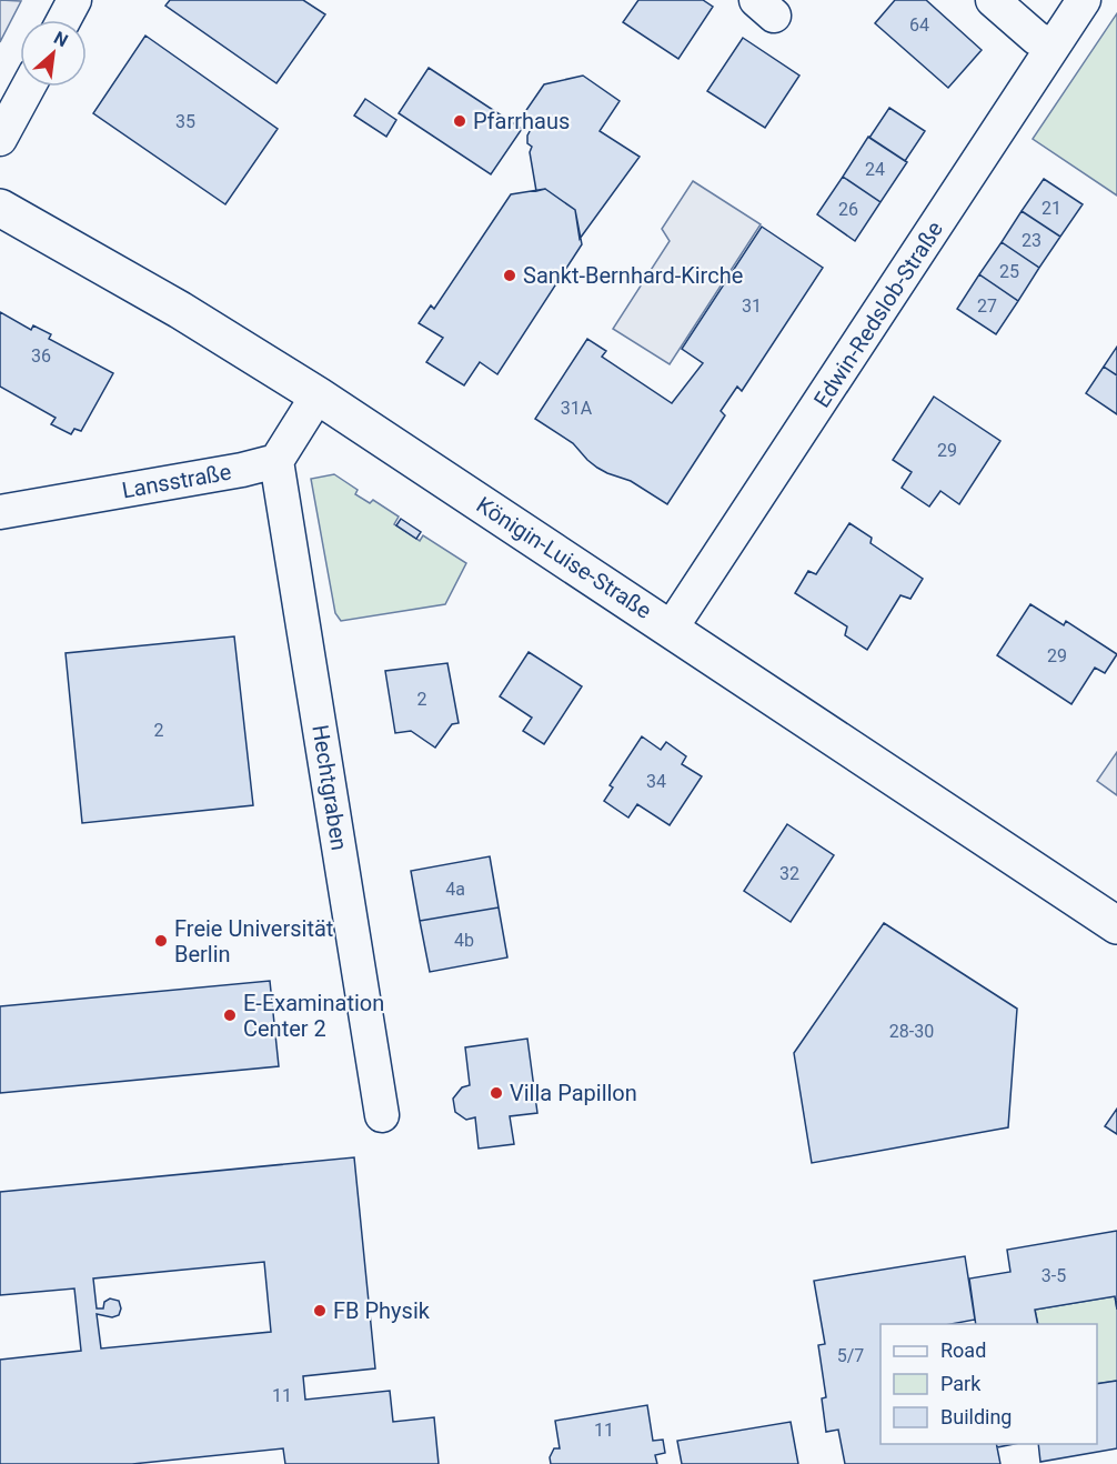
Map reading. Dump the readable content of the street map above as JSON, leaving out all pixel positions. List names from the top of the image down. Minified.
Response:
{"streets":{"main road":["Königin-Luise-Straße"],"street":["Edwin-Redslob-Straße","Lansstraße","Hechtgraben"]},"crossings":[["Edwin-Redslob-Straße","Königin-Luise-Straße"],["Lansstraße","Hechtgraben"]],"places":["Pfarrhaus","Sankt-Bernhard-Kirche","Freie Universität Berlin","E-Examination Center 2","Villa Papillon","FB Physik"],"house_numbers":["64","35","24","21","26","23","25","31","27","36","31A","29","29","2","2","34","32","4a","4b","28-30","3-5","5/7","11","11"],"legend":["Road","Park","Building"],"north":"top right"}
